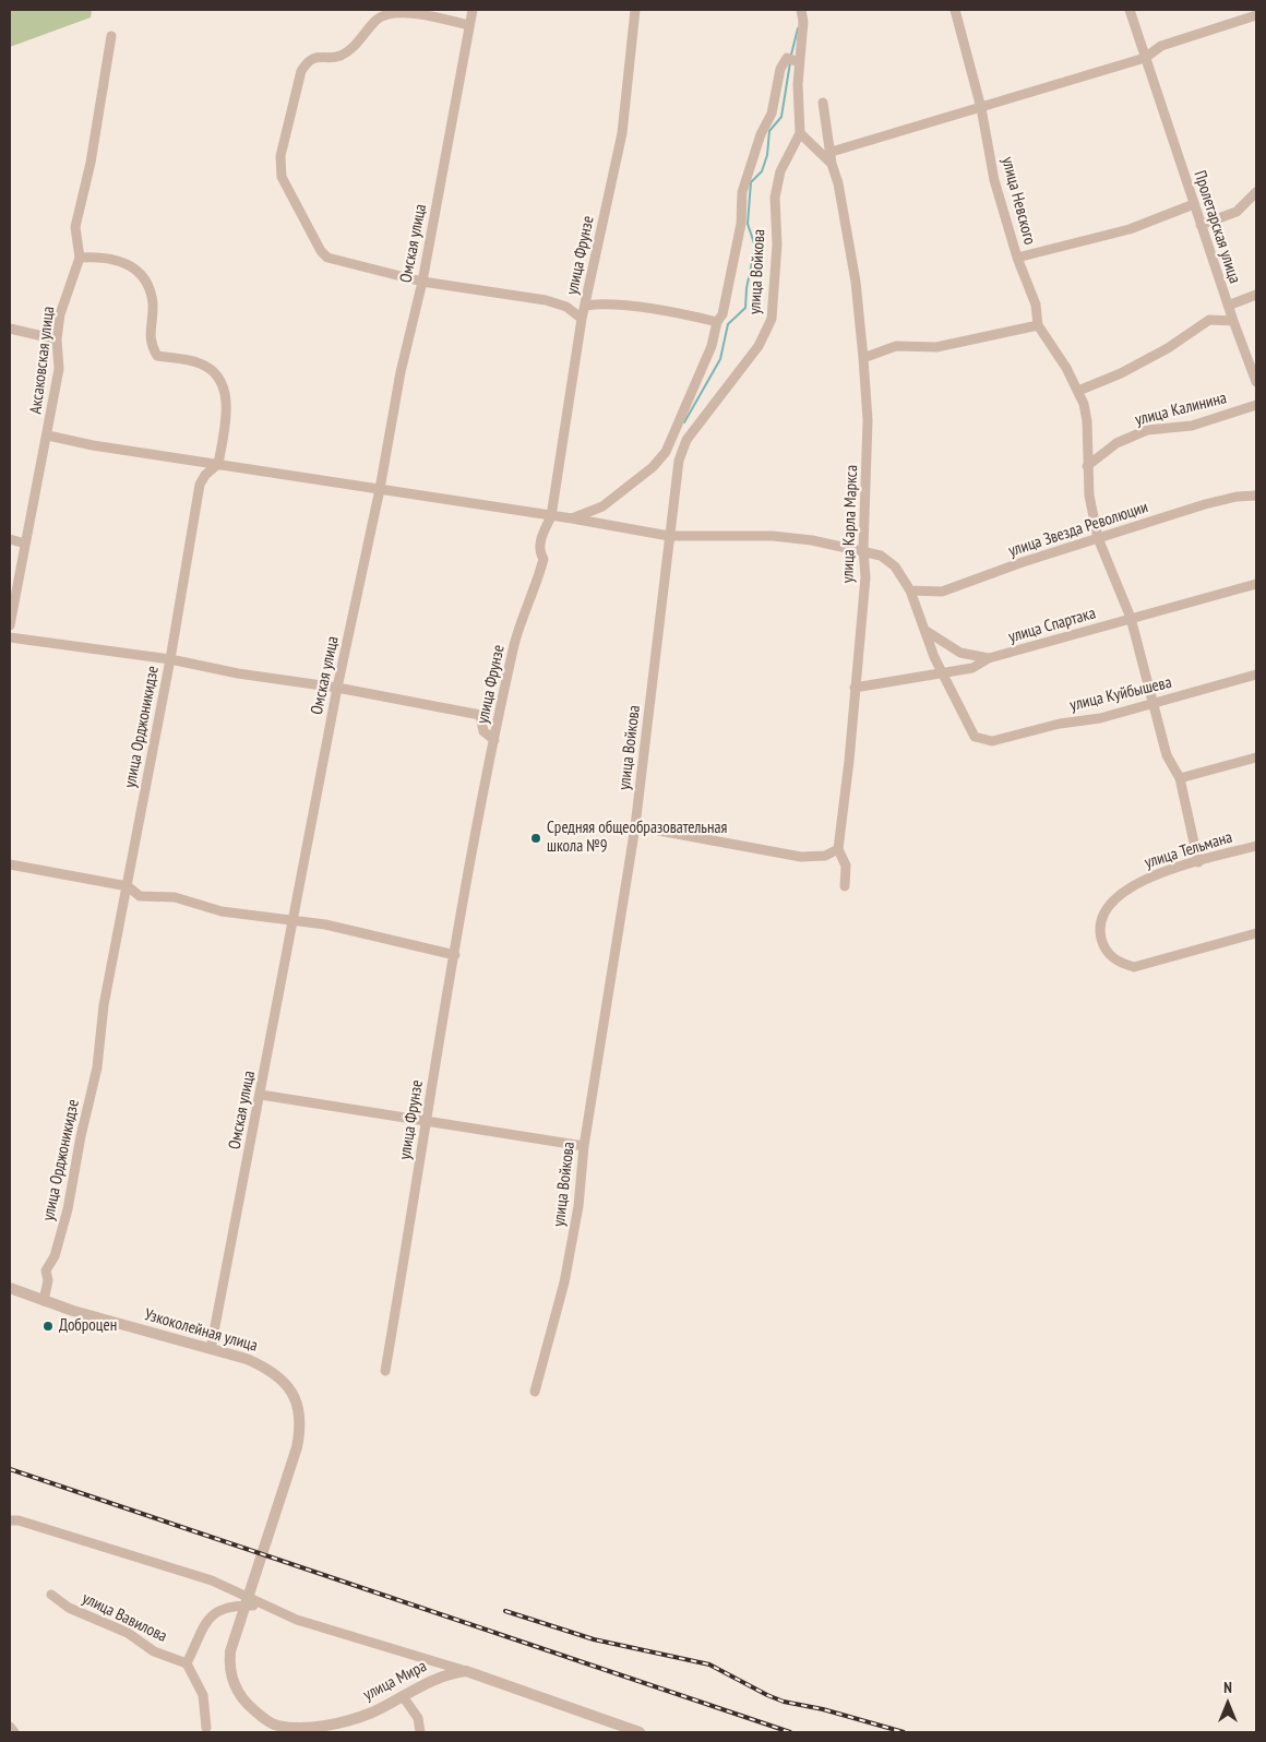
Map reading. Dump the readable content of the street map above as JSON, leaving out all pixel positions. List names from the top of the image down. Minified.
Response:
{"streets":{"street":["улица Невского","Пролетарская улица","Омская улица","улица Фрунзе","улица Войкова","Аксаковская улица","улица Калинина","улица Карла Маркса","улица Звезда Революции","улица Спартака","улица Куйбышева","улица Орджоникидзе","улица Тельмана","Узкоколейная улица","улица Вавилова","улица Мира"]},"crossings":[["улица Невского","улица Калинина"],["улица Невского","улица Звезда Революции"],["улица Невского","улица Спартака"],["улица Невского","улица Куйбышева"],["улица Невского","улица Тельмана"],["Омская улица","Узкоколейная улица"],["улица Войкова","улица Карла Маркса"],["улица Карла Маркса","улица Спартака"],["улица Спартака","улица Куйбышева"],["улица Орджоникидзе","Узкоколейная улица"],["Узкоколейная улица","улица Мира"]],"places":["Средняя общеобразовательная школа №9","Доброцен"],"north":"top"}
